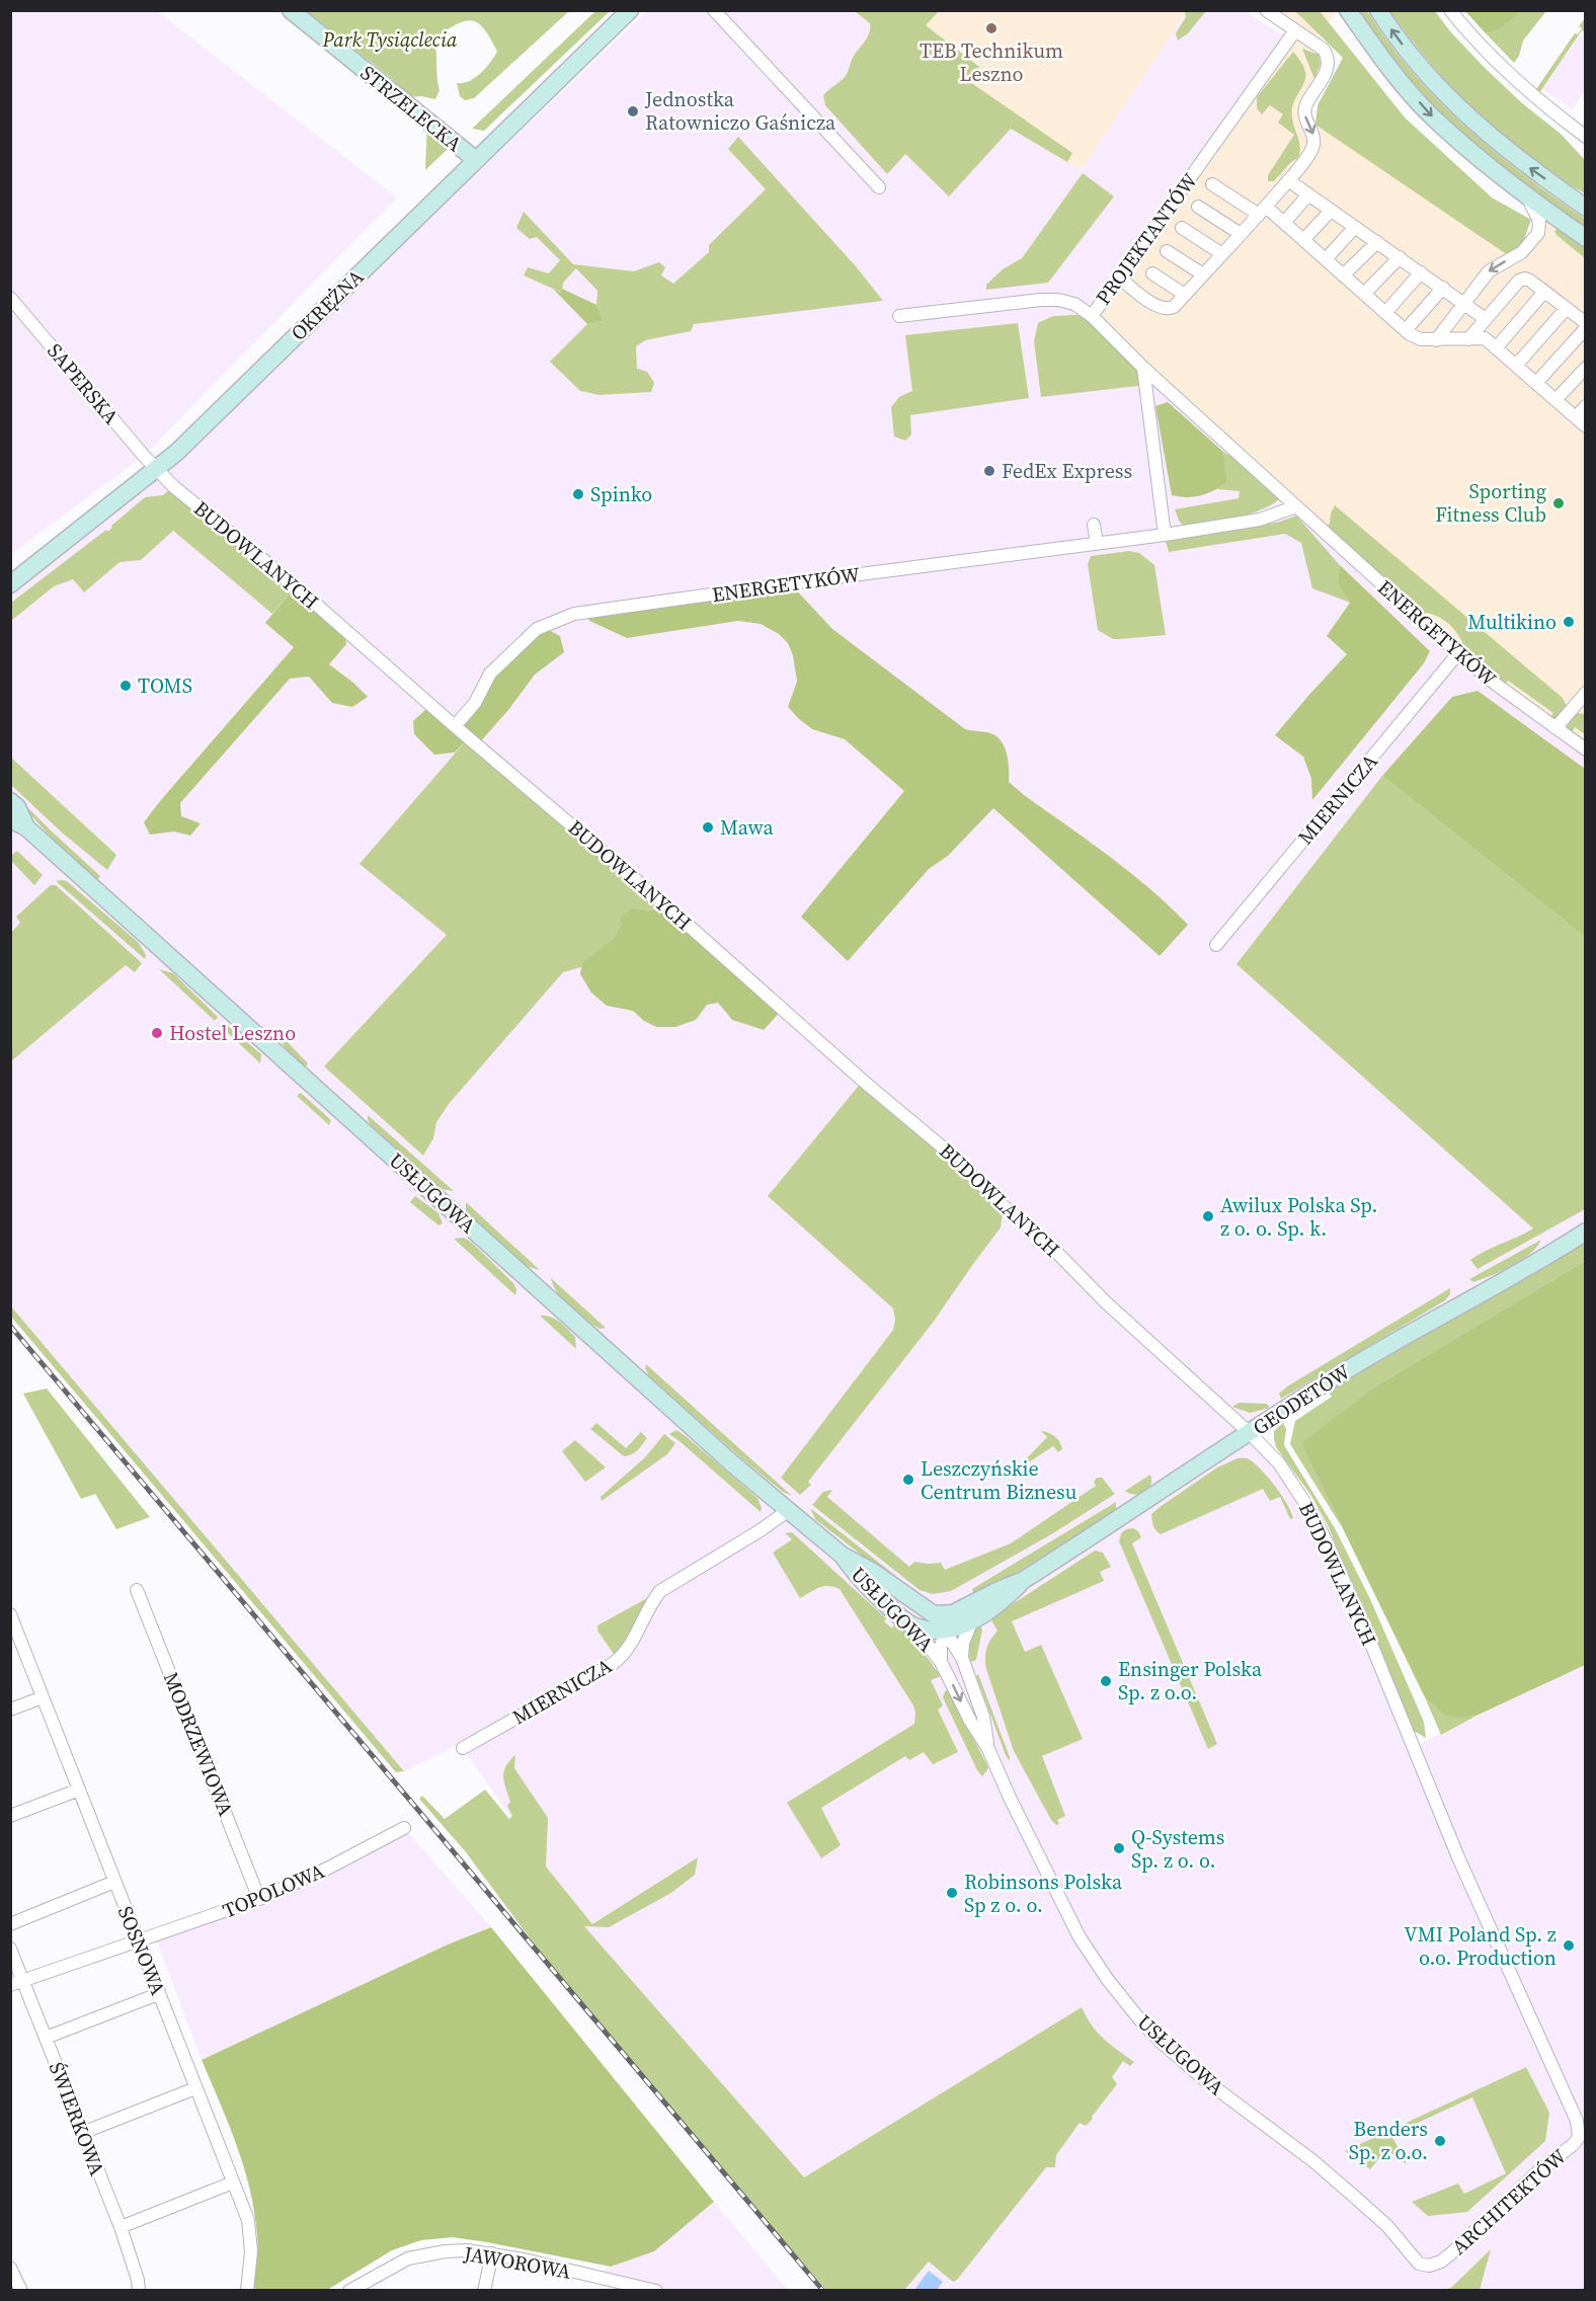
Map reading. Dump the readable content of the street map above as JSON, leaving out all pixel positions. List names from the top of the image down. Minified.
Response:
{"streets":{"street":["STRZELECKA","PROJEKTANTÓW","OKRĘŻNA","SAPERSKA","BUDOWLANYCH","ENERGETYKÓW","MIERNICZA","USŁUGOWA","GEODETÓW","MODRZEWIOWA","TOPOLOWA","SOSNOWA","ŚWIERKOWA","ARCHITEKTÓW","JAWOROWA"]},"crossings":[["STRZELECKA","OKRĘŻNA"],["PROJEKTANTÓW","ENERGETYKÓW"],["OKRĘŻNA","SAPERSKA"],["OKRĘŻNA","BUDOWLANYCH"],["SAPERSKA","BUDOWLANYCH"],["BUDOWLANYCH","ENERGETYKÓW"],["BUDOWLANYCH","GEODETÓW"],["BUDOWLANYCH","ARCHITEKTÓW"],["ENERGETYKÓW","MIERNICZA"],["MIERNICZA","USŁUGOWA"],["USŁUGOWA","GEODETÓW"],["USŁUGOWA","ARCHITEKTÓW"],["MODRZEWIOWA","TOPOLOWA"],["TOPOLOWA","SOSNOWA"],["TOPOLOWA","ŚWIERKOWA"]],"parks":["Park Tysiąclecia"],"places":["TEB Technikum Leszno","Jednostka Ratowniczo Gaśnicza","FedEx Express","Spinko","Sporting Fitness Club","Multikino","TOMS","Mawa","Hostel Leszno","Awilux Polska Sp. z o. o. Sp. k.","Leszczyńskie Centrum Biznesu","Ensinger Polska Sp. z o.o.","Q-Systems Sp. z o. o.","Robinsons Polska Sp z o. o.","VMI Poland Sp. z o.o. Production","Benders Sp. z o.o."]}
